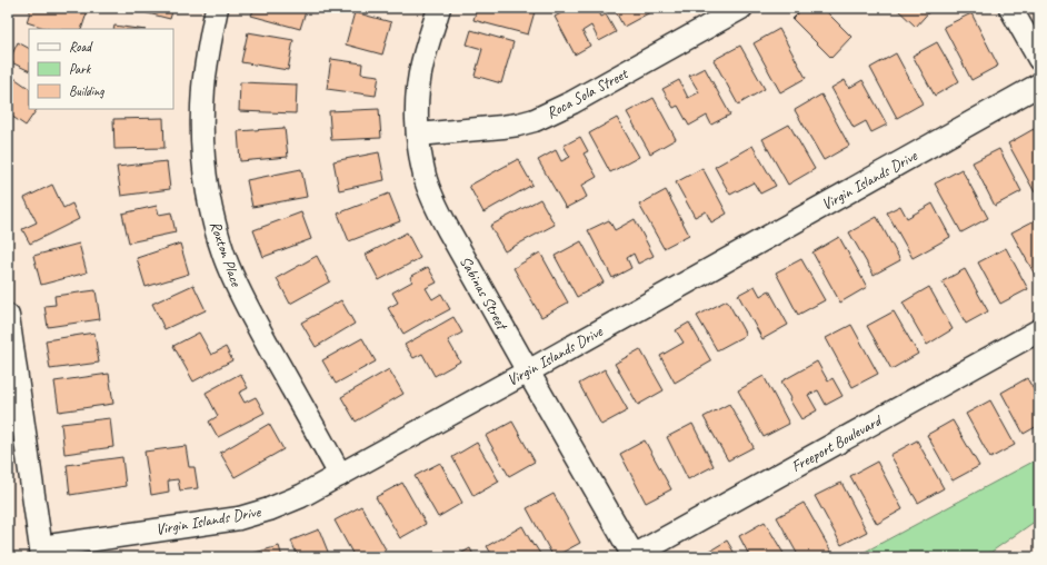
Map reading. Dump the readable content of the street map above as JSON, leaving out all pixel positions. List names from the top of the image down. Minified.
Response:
{"streets":{"street":["Roca Sola Street","Virgin Islands Drive","Roxton Place","Sabinas Street","Freeport Boulevard"]},"crossings":[["Roca Sola Street","Sabinas Street"],["Virgin Islands Drive","Roxton Place"],["Virgin Islands Drive","Sabinas Street"],["Sabinas Street","Freeport Boulevard"]],"legend":["Road","Park","Building"]}
